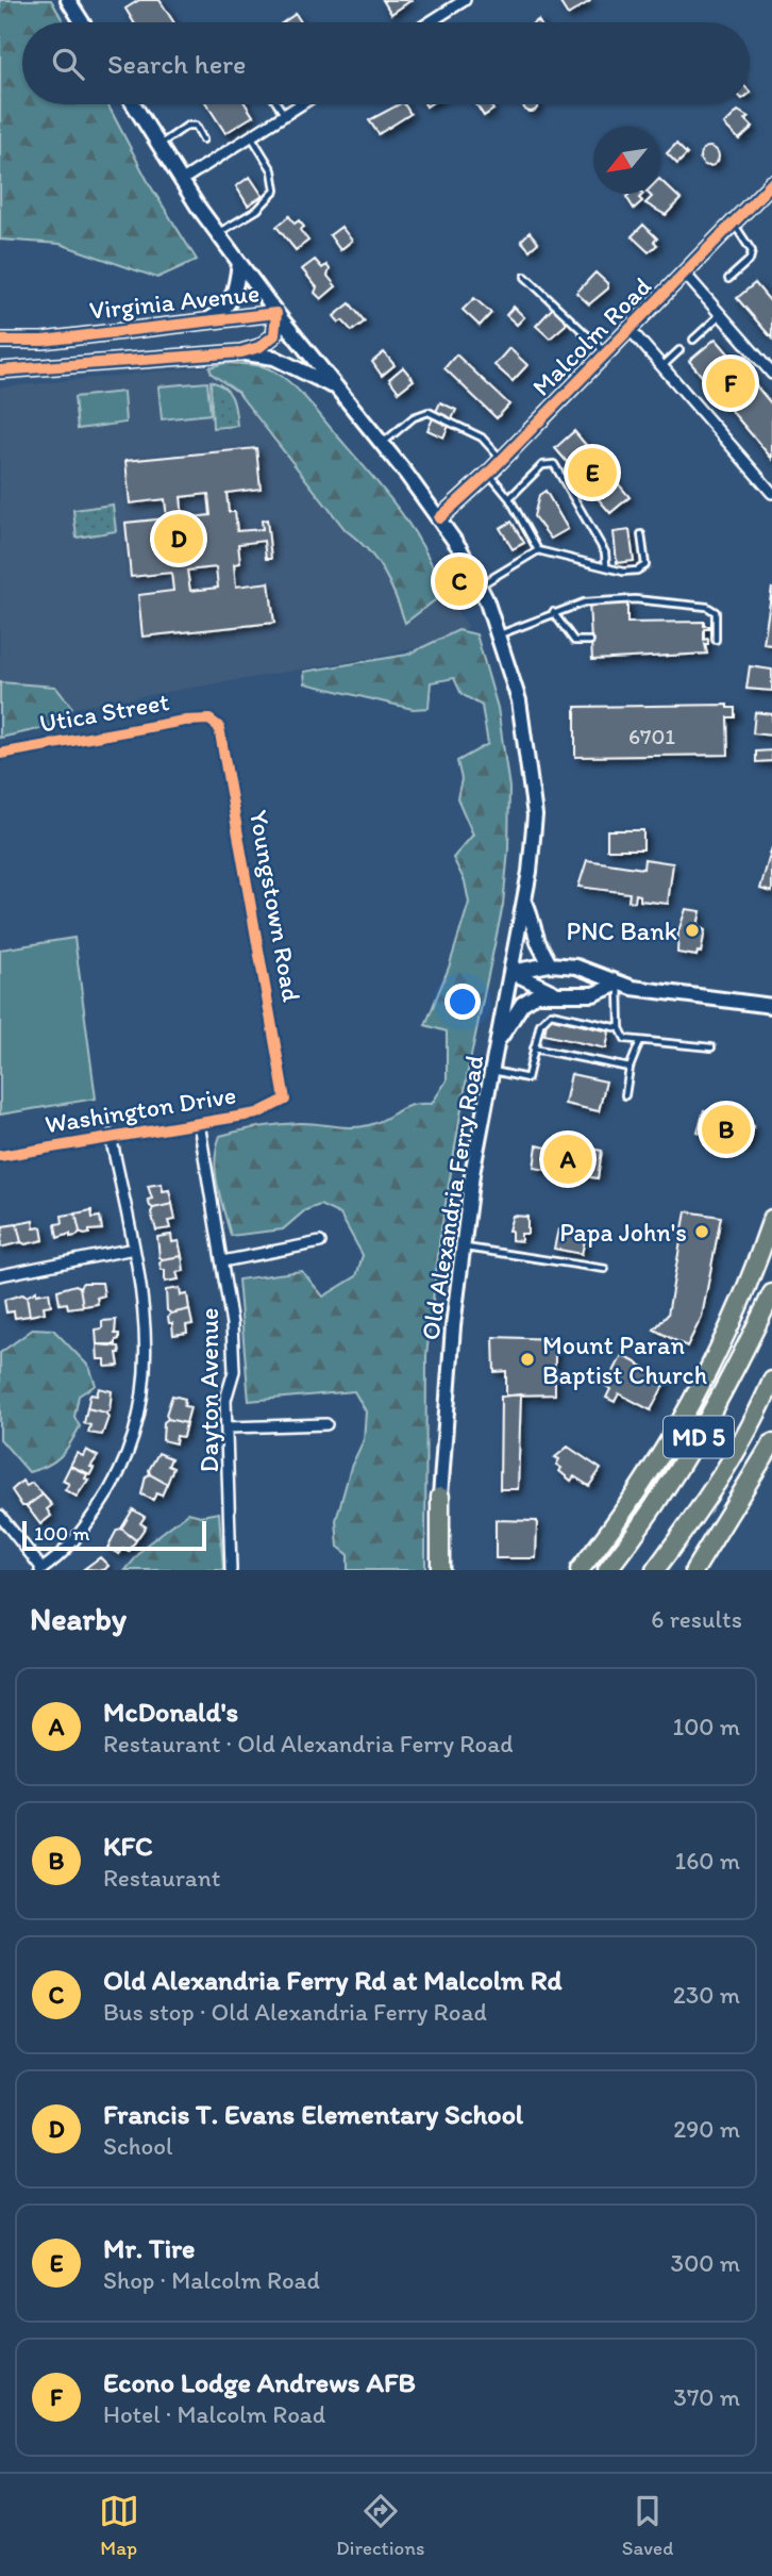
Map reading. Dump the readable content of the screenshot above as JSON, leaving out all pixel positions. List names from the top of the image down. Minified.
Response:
{"streets":{"highway":["MD 5"],"main road":["Virginia Avenue","Malcolm Road","Old Alexandria Ferry Road"],"street":["Utica Street","Youngstown Road","Washington Drive","Dayton Avenue"]},"crossings":[["Virginia Avenue","Old Alexandria Ferry Road"],["Malcolm Road","Old Alexandria Ferry Road"],["Utica Street","Youngstown Road"],["Youngstown Road","Washington Drive"],["Washington Drive","Dayton Avenue"]],"places":["PNC Bank","Papa John's","Mount Paran Baptist Church"],"house_numbers":["6701"],"scale_bar":"100 m","north":"bottom left","page":{"search":"Search here","pins":["F","E","D","C","B","A"],"scale":"100 m","heading":["Nearby","6 results"],"list":[{"mark":"A","name":"McDonald's","note":"Restaurant · Old Alexandria Ferry Road","value":"100 m"},{"mark":"B","name":"KFC","note":"Restaurant","value":"160 m"},{"mark":"C","name":"Old Alexandria Ferry Rd at Malcolm Rd","note":"Bus stop · Old Alexandria Ferry Road","value":"230 m"},{"mark":"D","name":"Francis T. Evans Elementary School","note":"School","value":"290 m"},{"mark":"E","name":"Mr. Tire","note":"Shop · Malcolm Road","value":"300 m"},{"mark":"F","name":"Econo Lodge Andrews AFB","note":"Hotel · Malcolm Road","value":"370 m"}],"nav":["Map","Directions","Saved"]}}
